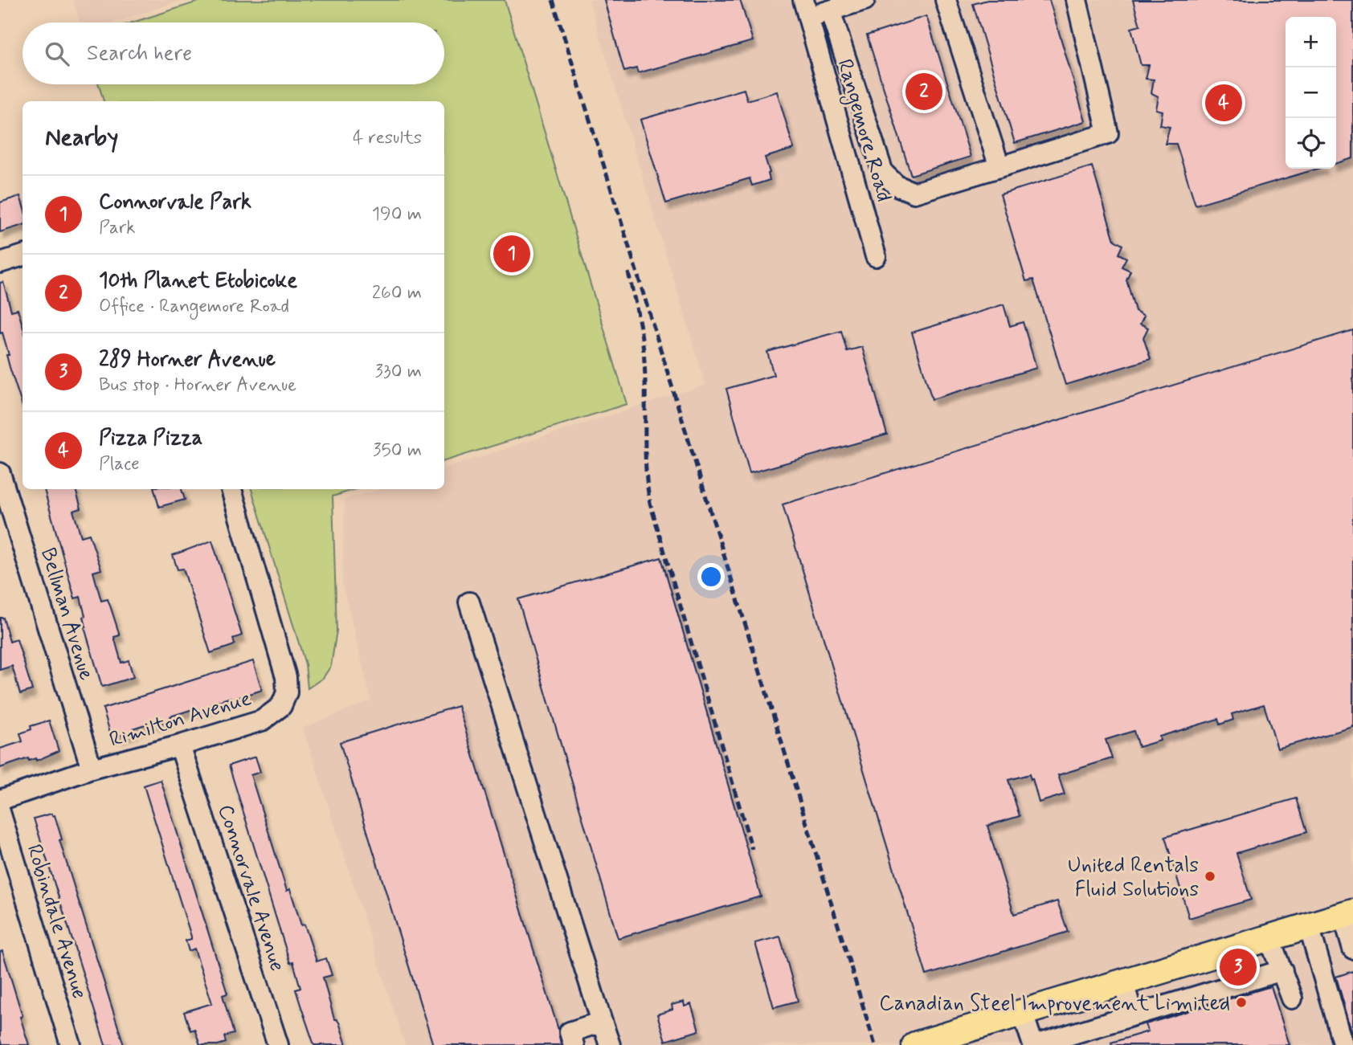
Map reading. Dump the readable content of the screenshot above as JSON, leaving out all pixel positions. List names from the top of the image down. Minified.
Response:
{"streets":{"street":["Rangemore Road","Bellman Avenue","Rimilton Avenue","Connorvale Avenue","Robindale Avenue"]},"crossings":[["Bellman Avenue","Rimilton Avenue"],["Rimilton Avenue","Connorvale Avenue"]],"places":["United Rentals Fluid Solutions","Canadian Steel Improvement Limited"],"page":{"map_buttons":["+","−"],"search":"Search here","pins":["2","4","1","3"],"heading":["Nearby","4 results"],"list":[{"mark":"1","name":"Connorvale Park","note":"Park","value":"190 m"},{"mark":"2","name":"10th Planet Etobicoke","note":"Office · Rangemore Road","value":"260 m"},{"mark":"3","name":"289 Horner Avenue","note":"Bus stop · Horner Avenue","value":"330 m"},{"mark":"4","name":"Pizza Pizza","note":"Place","value":"350 m"}]}}
